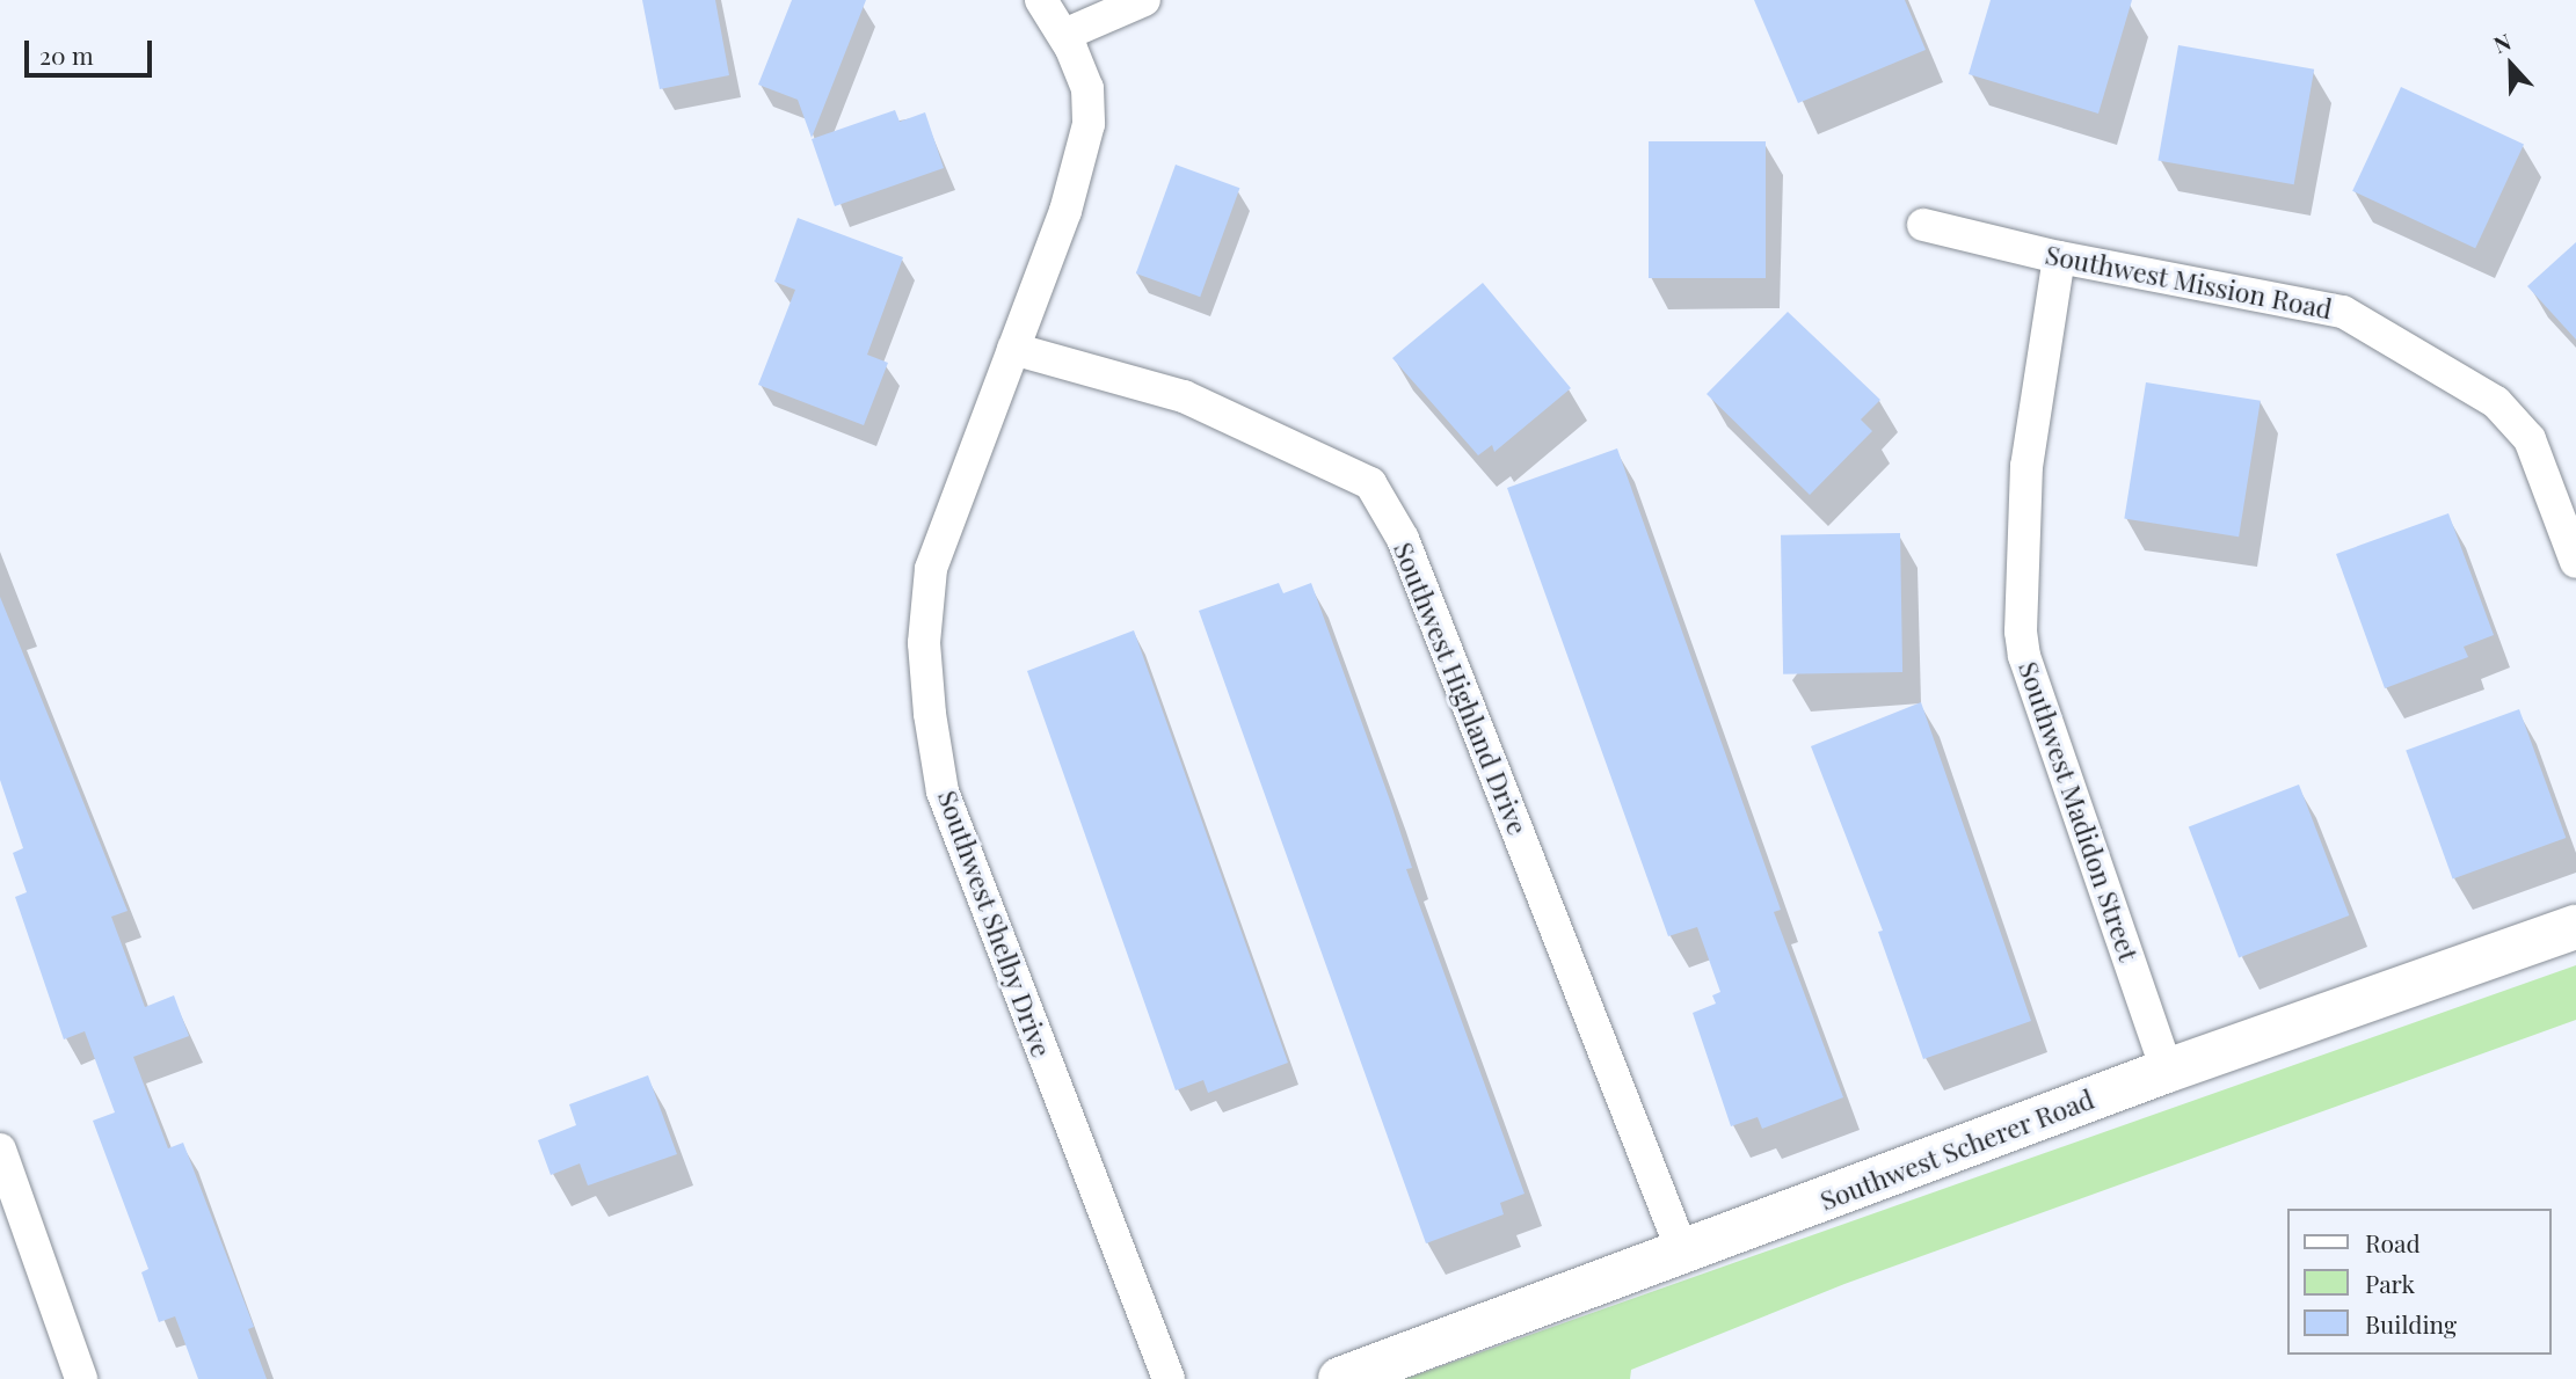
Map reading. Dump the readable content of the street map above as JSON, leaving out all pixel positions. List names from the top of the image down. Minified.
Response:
{"streets":{"main road":["Southwest Scherer Road"],"street":["Southwest Mission Road","Southwest Highland Drive","Southwest Madidon Street","Southwest Shelby Drive"]},"crossings":[["Southwest Mission Road","Southwest Madidon Street"],["Southwest Highland Drive","Southwest Shelby Drive"],["Southwest Highland Drive","Southwest Scherer Road"],["Southwest Madidon Street","Southwest Scherer Road"]],"legend":["Road","Park","Building"],"scale_bar":"20 m","north":"top"}
